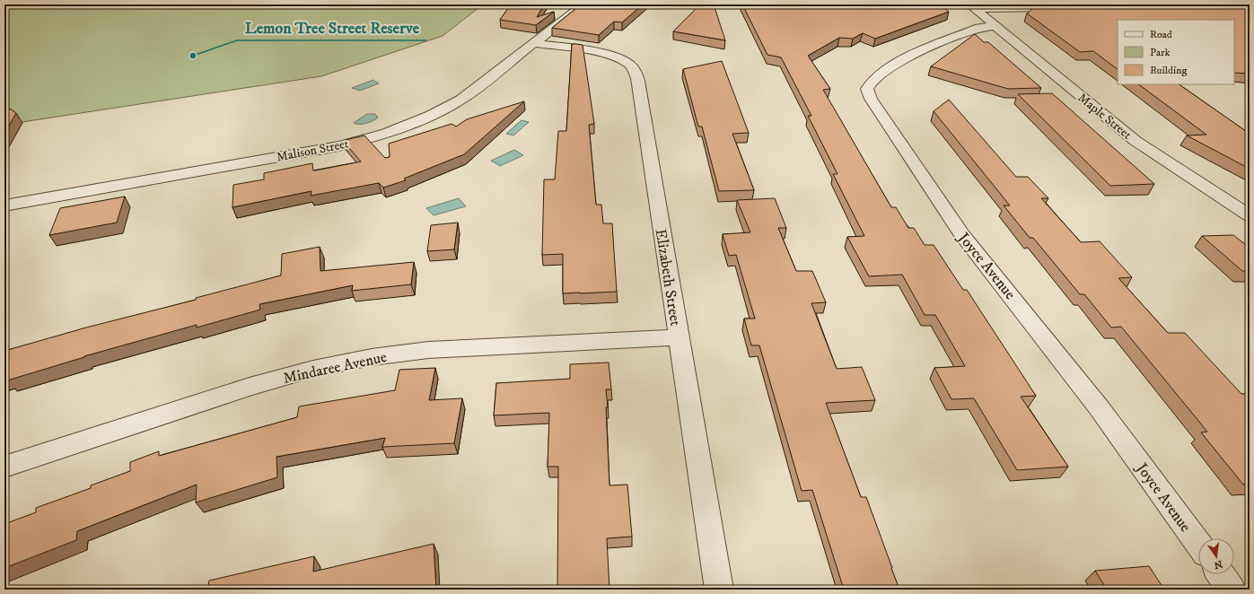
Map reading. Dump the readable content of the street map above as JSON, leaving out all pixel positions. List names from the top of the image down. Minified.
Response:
{"streets":{"street":["Maple Street","Malison Street","Joyce Avenue","Elizabeth Street","Mindaree Avenue"]},"crossings":[["Maple Street","Joyce Avenue"],["Malison Street","Elizabeth Street"],["Elizabeth Street","Mindaree Avenue"]],"places":["Lemon Tree Street Reserve"],"legend":["Road","Park","Building"],"north":"bottom"}
